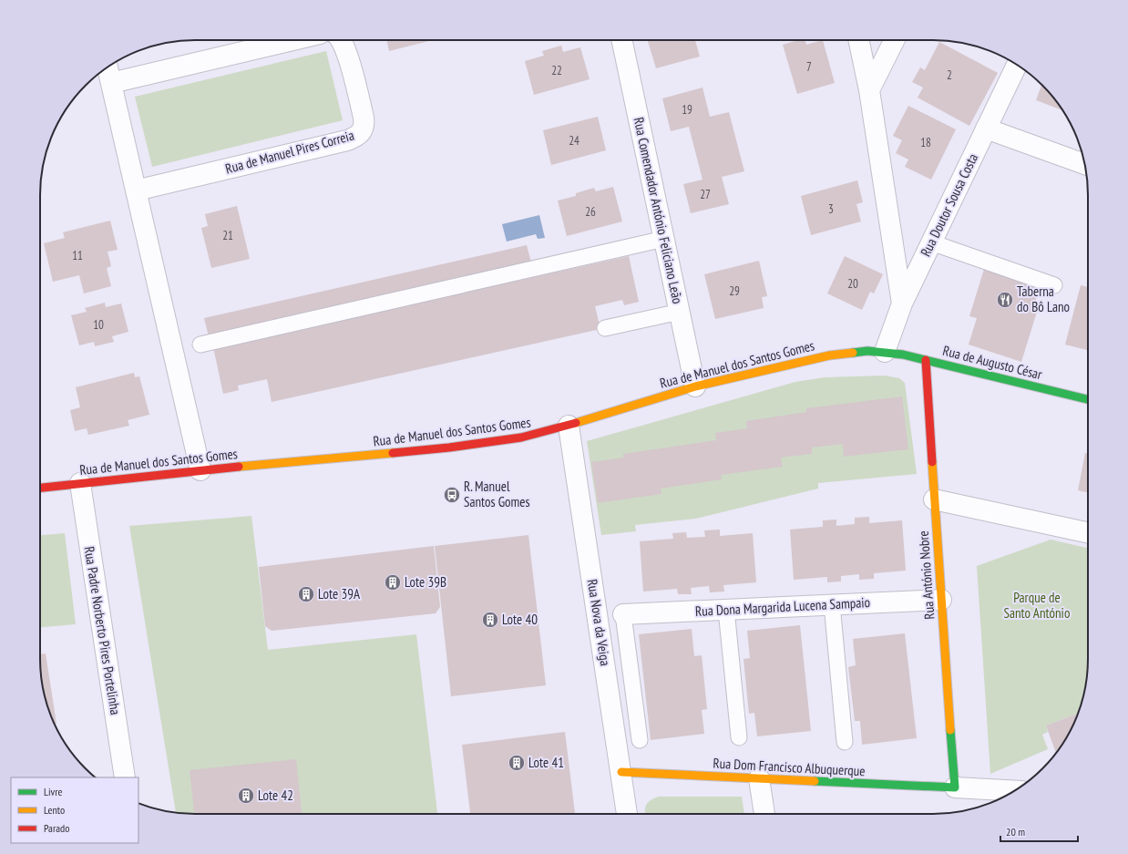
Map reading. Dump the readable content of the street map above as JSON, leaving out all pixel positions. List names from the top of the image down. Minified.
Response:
{"streets":{"street":["Rua de Manuel Pires Correia","Rua Doutor Sousa Costa","Rua Comendador António Feliciano Leão","Rua de Augusto César","Rua de Manuel dos Santos Gomes","Rua António Nobre","Rua Dona Margarida Lucena Sampaio","Rua Nova da Veiga","Rua Padre Norberto Pires Portelinha","Rua Dom Francisco Albuquerque"]},"crossings":[["Rua Doutor Sousa Costa","Rua de Augusto César"],["Rua Doutor Sousa Costa","Rua de Manuel dos Santos Gomes"],["Rua Comendador António Feliciano Leão","Rua de Manuel dos Santos Gomes"],["Rua de Augusto César","Rua de Manuel dos Santos Gomes"],["Rua de Augusto César","Rua António Nobre"],["Rua de Manuel dos Santos Gomes","Rua Nova da Veiga"],["Rua de Manuel dos Santos Gomes","Rua Padre Norberto Pires Portelinha"],["Rua António Nobre","Rua Dona Margarida Lucena Sampaio"],["Rua António Nobre","Rua Dom Francisco Albuquerque"],["Rua Nova da Veiga","Rua Dom Francisco Albuquerque"]],"parks":["Parque de Santo António"],"places":{"restaurant":["Taberna do Bô Lano"],"bus stop":["R. Manuel Santos Gomes"],"building":["Lote 39B","Lote 39A","Lote 40","Lote 41","Lote 42"]},"house_numbers":["7","22","2","19","24","18","27","3","26","21","11","20","29","10"],"legend":["Livre","Lento","Parado"],"scale_bar":"20 m"}
